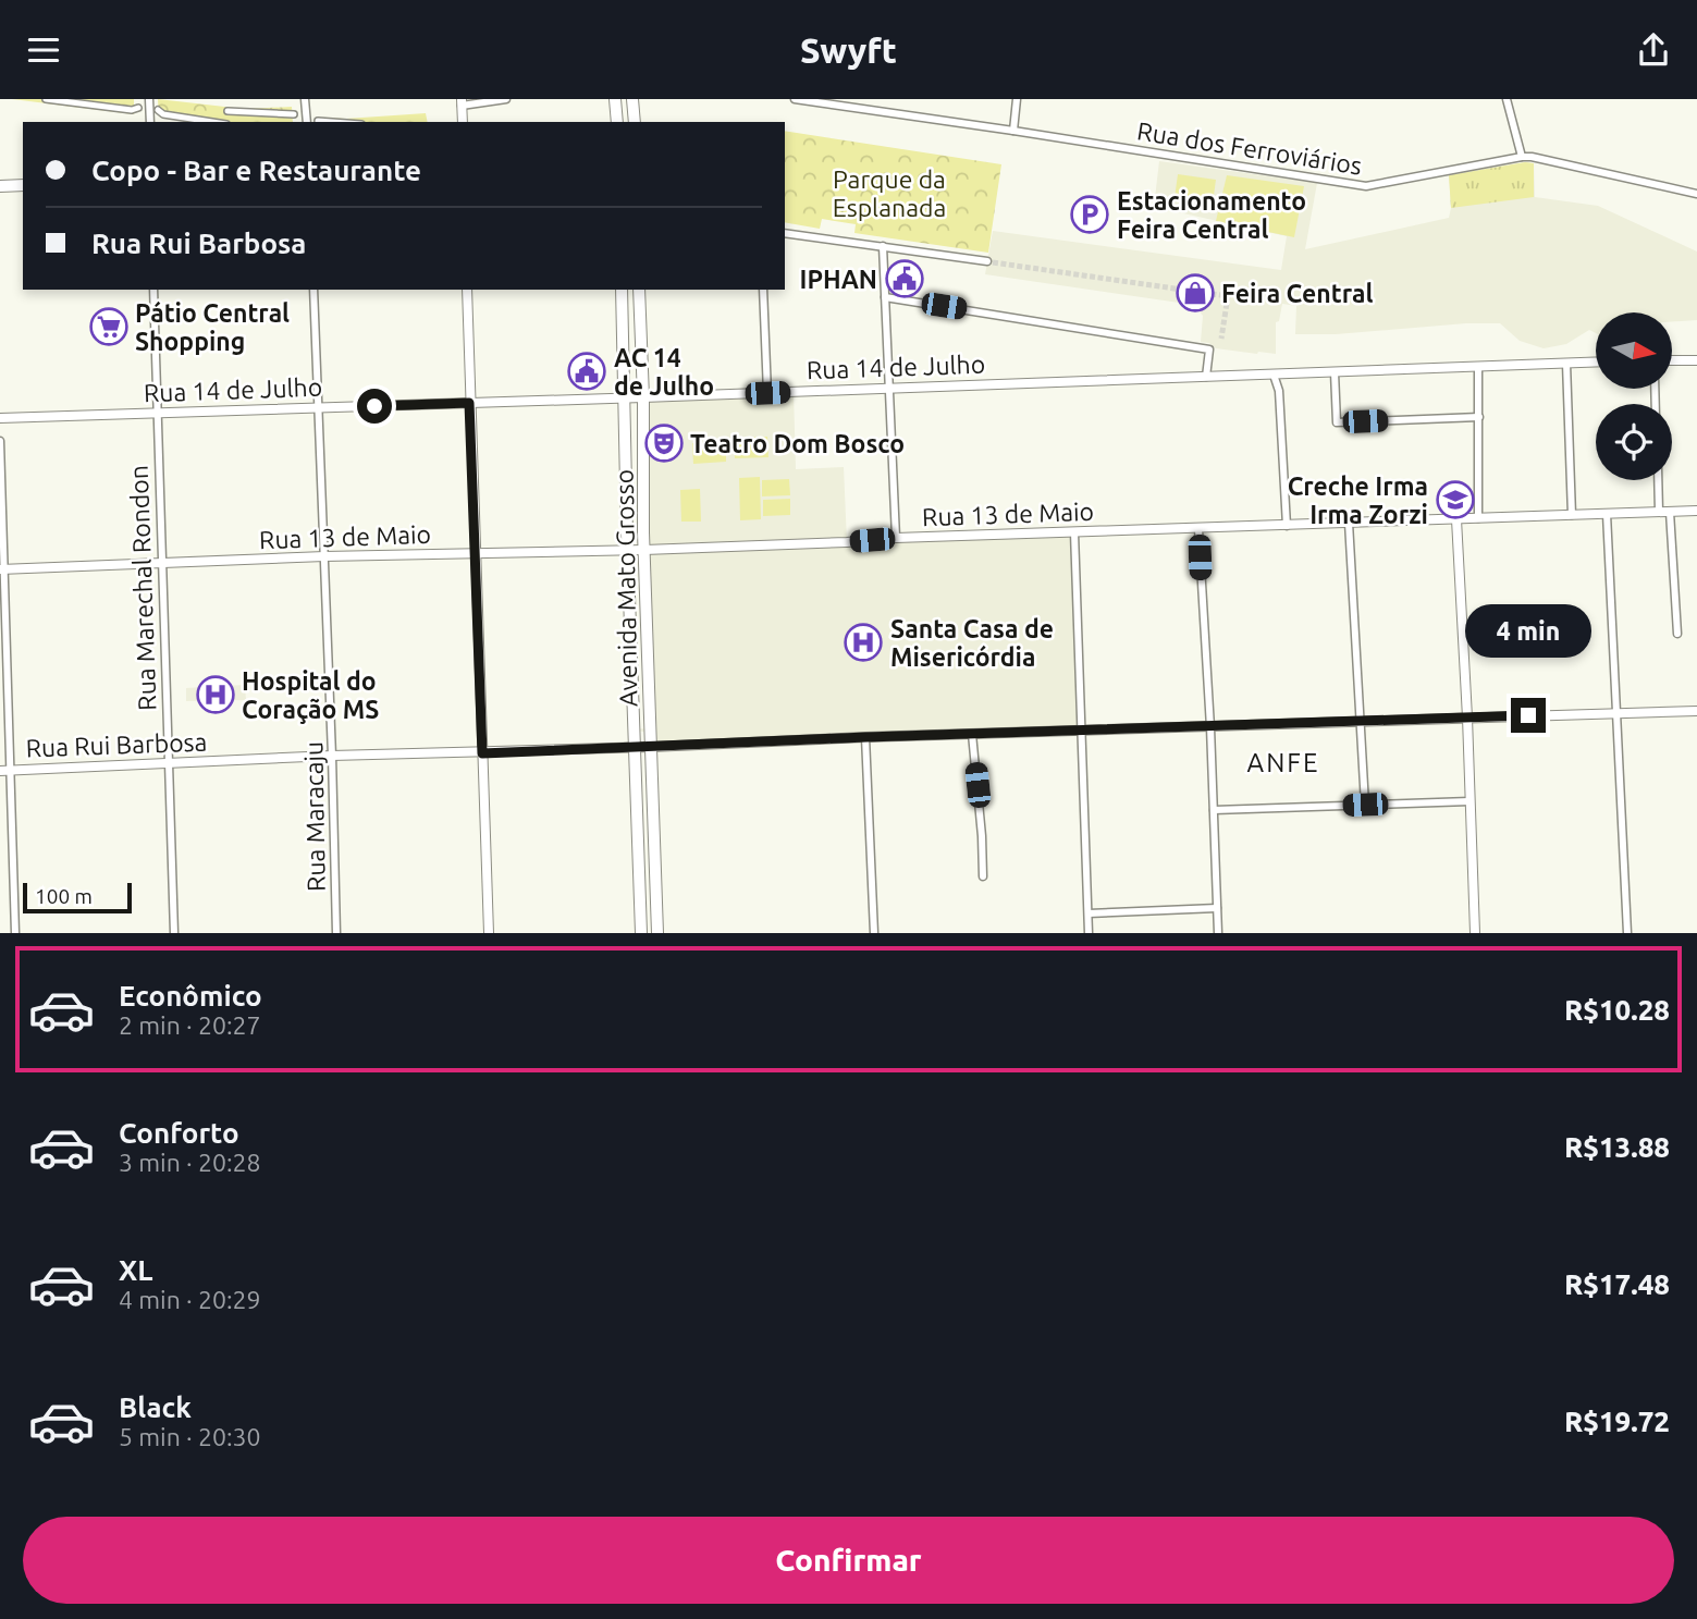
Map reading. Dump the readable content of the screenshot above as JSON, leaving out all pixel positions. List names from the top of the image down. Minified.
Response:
{"streets":{"main road":["Avenida Mato Grosso"],"street":["Rua dos Ferroviários","Rua 14 de Julho","Rua 13 de Maio","Rua Marechal Rondon","Rua Rui Barbosa","Rua Maracaju"]},"crossings":[["Rua 14 de Julho","Rua Marechal Rondon"],["Rua 14 de Julho","Avenida Mato Grosso"],["Rua 14 de Julho","Rua Maracaju"],["Rua 13 de Maio","Rua Marechal Rondon"],["Rua 13 de Maio","Avenida Mato Grosso"],["Rua 13 de Maio","Rua Maracaju"],["Rua Marechal Rondon","Rua Rui Barbosa"],["Avenida Mato Grosso","Rua Rui Barbosa"],["Rua Rui Barbosa","Rua Maracaju"]],"districts":["ANFE"],"parks":["Parque da Esplanada"],"places":{"parking":["Estacionamento Feira Central"],"public building":["IPHAN","AC 14 de Julho"],"shop":["Feira Central"],"supermarket":["Pátio Central Shopping"],"theatre":["Teatro Dom Bosco"],"school or university":["Creche Irma Irma Zorzi"],"hospital":["Santa Casa de Misericórdia","Hospital do Coração MS"]},"scale_bar":"100 m","north":"right","page":{"header":"Swyft","banner":["Copo - Bar e Restaurante","Rua Rui Barbosa"],"bubble":"4 min","scale":"100 m","list":[{"name":"Econômico","note":"2 min · 20:27","value":"R$10.28"},{"name":"Conforto","note":"3 min · 20:28","value":"R$13.88"},{"name":"XL","note":"4 min · 20:29","value":"R$17.48"},{"name":"Black","note":"5 min · 20:30","value":"R$19.72"}],"buttons":"Confirmar"}}
